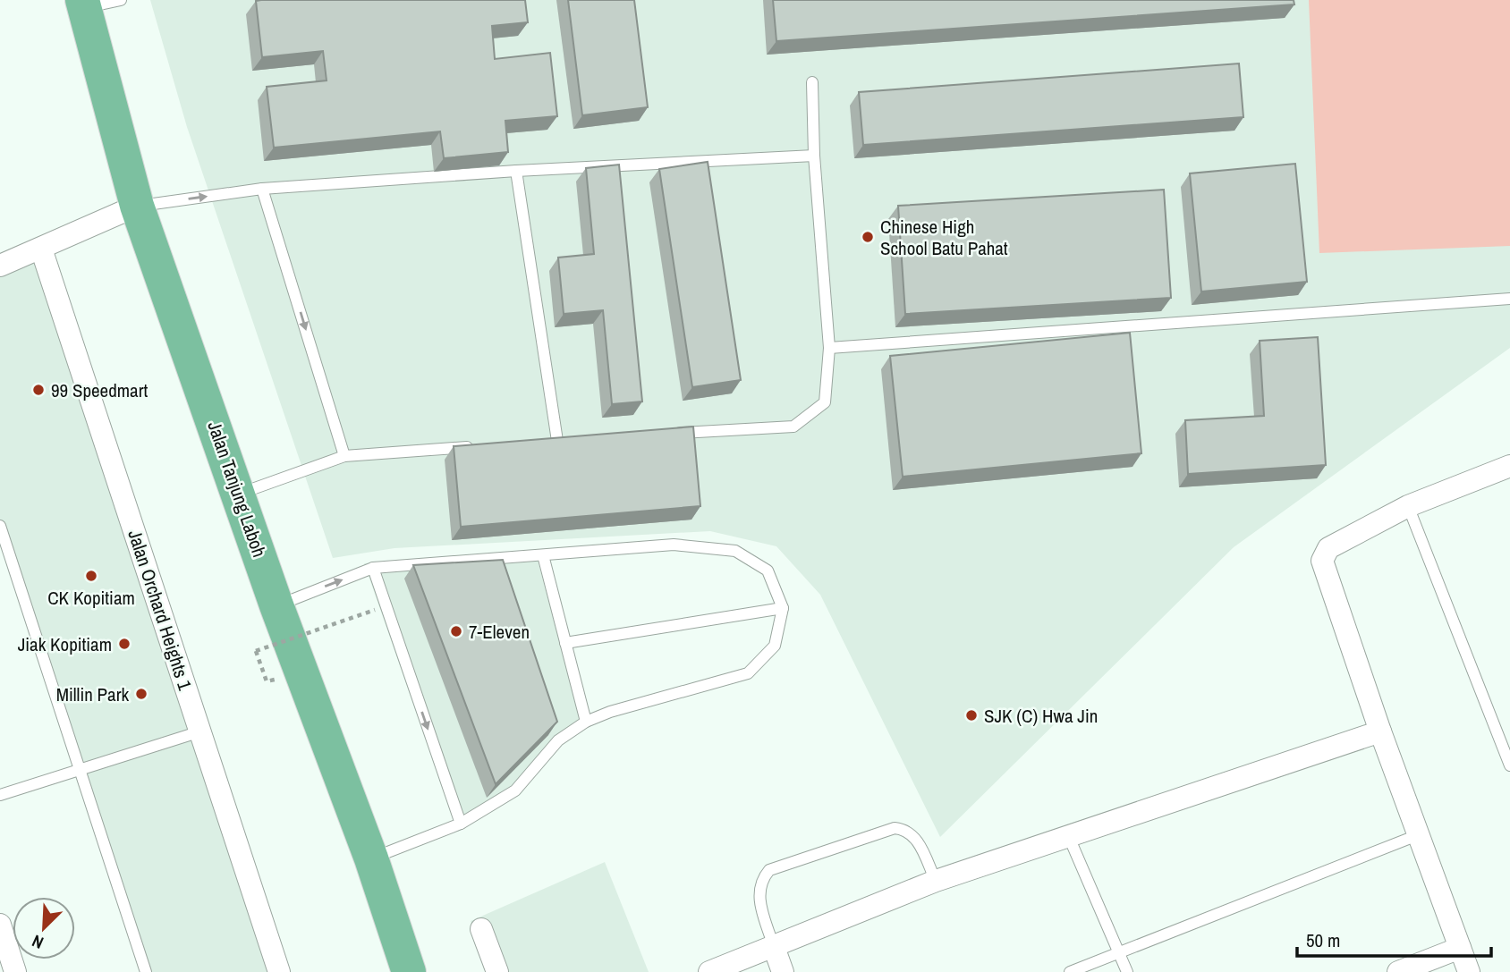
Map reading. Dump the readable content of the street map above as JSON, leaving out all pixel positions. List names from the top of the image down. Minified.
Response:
{"streets":{"highway":["Jalan Tanjung Laboh"],"street":["Jalan Orchard Heights 1"]},"places":["Chinese High School Batu Pahat","99 Speedmart","CK Kopitiam","7-Eleven","Jiak Kopitiam","Millin Park","SJK (C) Hwa Jin"],"scale_bar":"50 m","north":"bottom left"}
